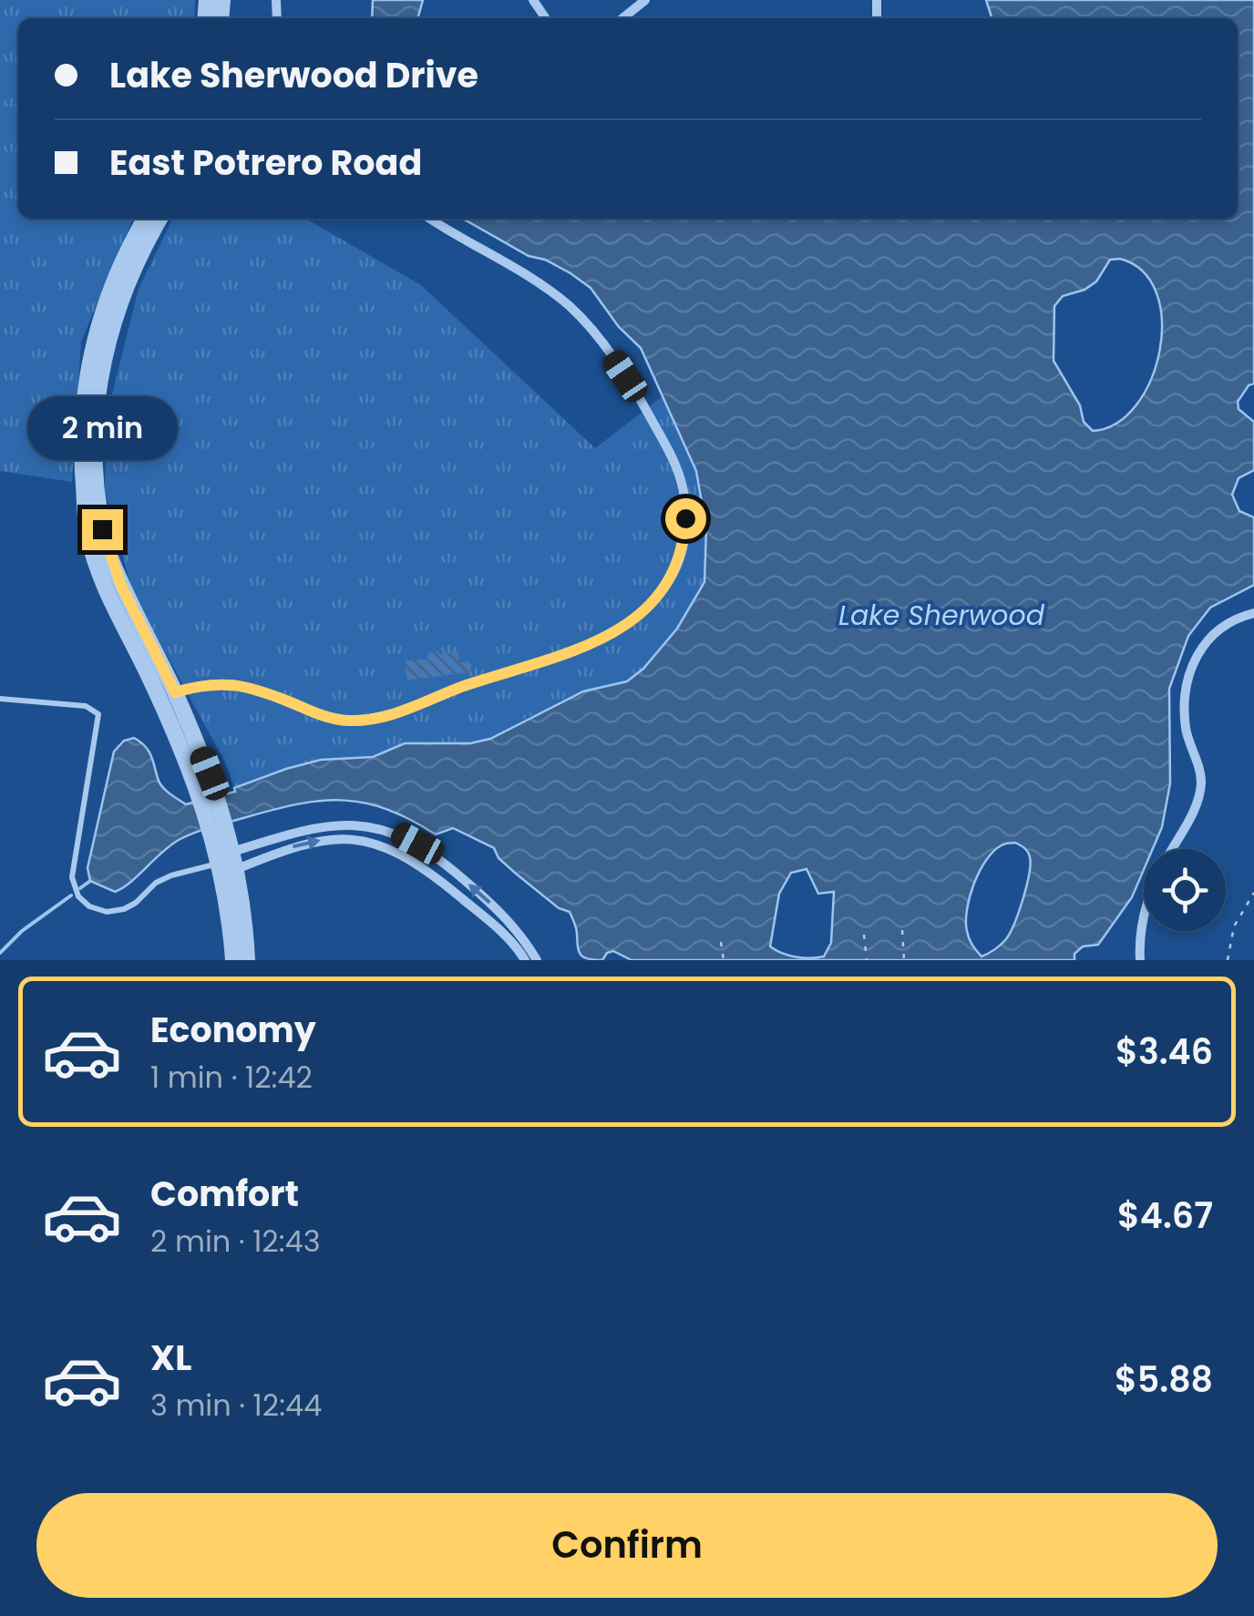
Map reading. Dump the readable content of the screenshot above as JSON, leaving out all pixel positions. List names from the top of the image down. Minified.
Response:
{"water":["Lake Sherwood"],"page":{"banner":["Lake Sherwood Drive","East Potrero Road"],"bubble":"2 min","list":[{"name":"Economy","note":"1 min · 12:42","value":"$3.46"},{"name":"Comfort","note":"2 min · 12:43","value":"$4.67"},{"name":"XL","note":"3 min · 12:44","value":"$5.88"}],"buttons":"Confirm"}}
